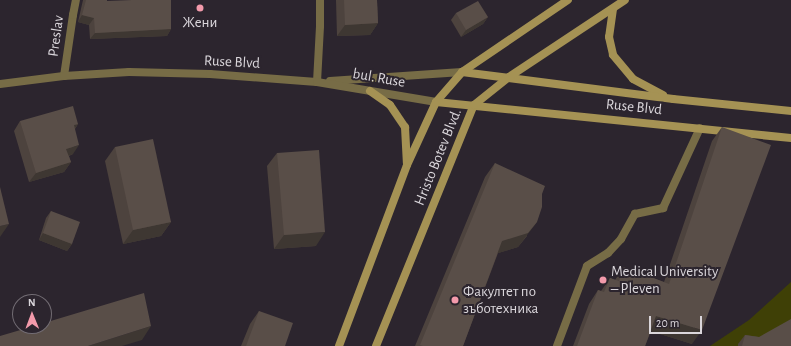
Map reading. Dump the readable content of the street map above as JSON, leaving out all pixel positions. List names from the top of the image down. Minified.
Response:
{"streets":{"main road":["Ruse Blvd","Hristo Botev Blvd."],"street":["Preslav","bul. Ruse"]},"crossings":[["Preslav","Ruse Blvd"],["Ruse Blvd","bul. Ruse"],["Ruse Blvd","Hristo Botev Blvd."],["bul. Ruse","Hristo Botev Blvd."]],"places":["Жени","Medical University – Pleven","Факултет по зъботехника"],"scale_bar":"20 m","north":"top"}
